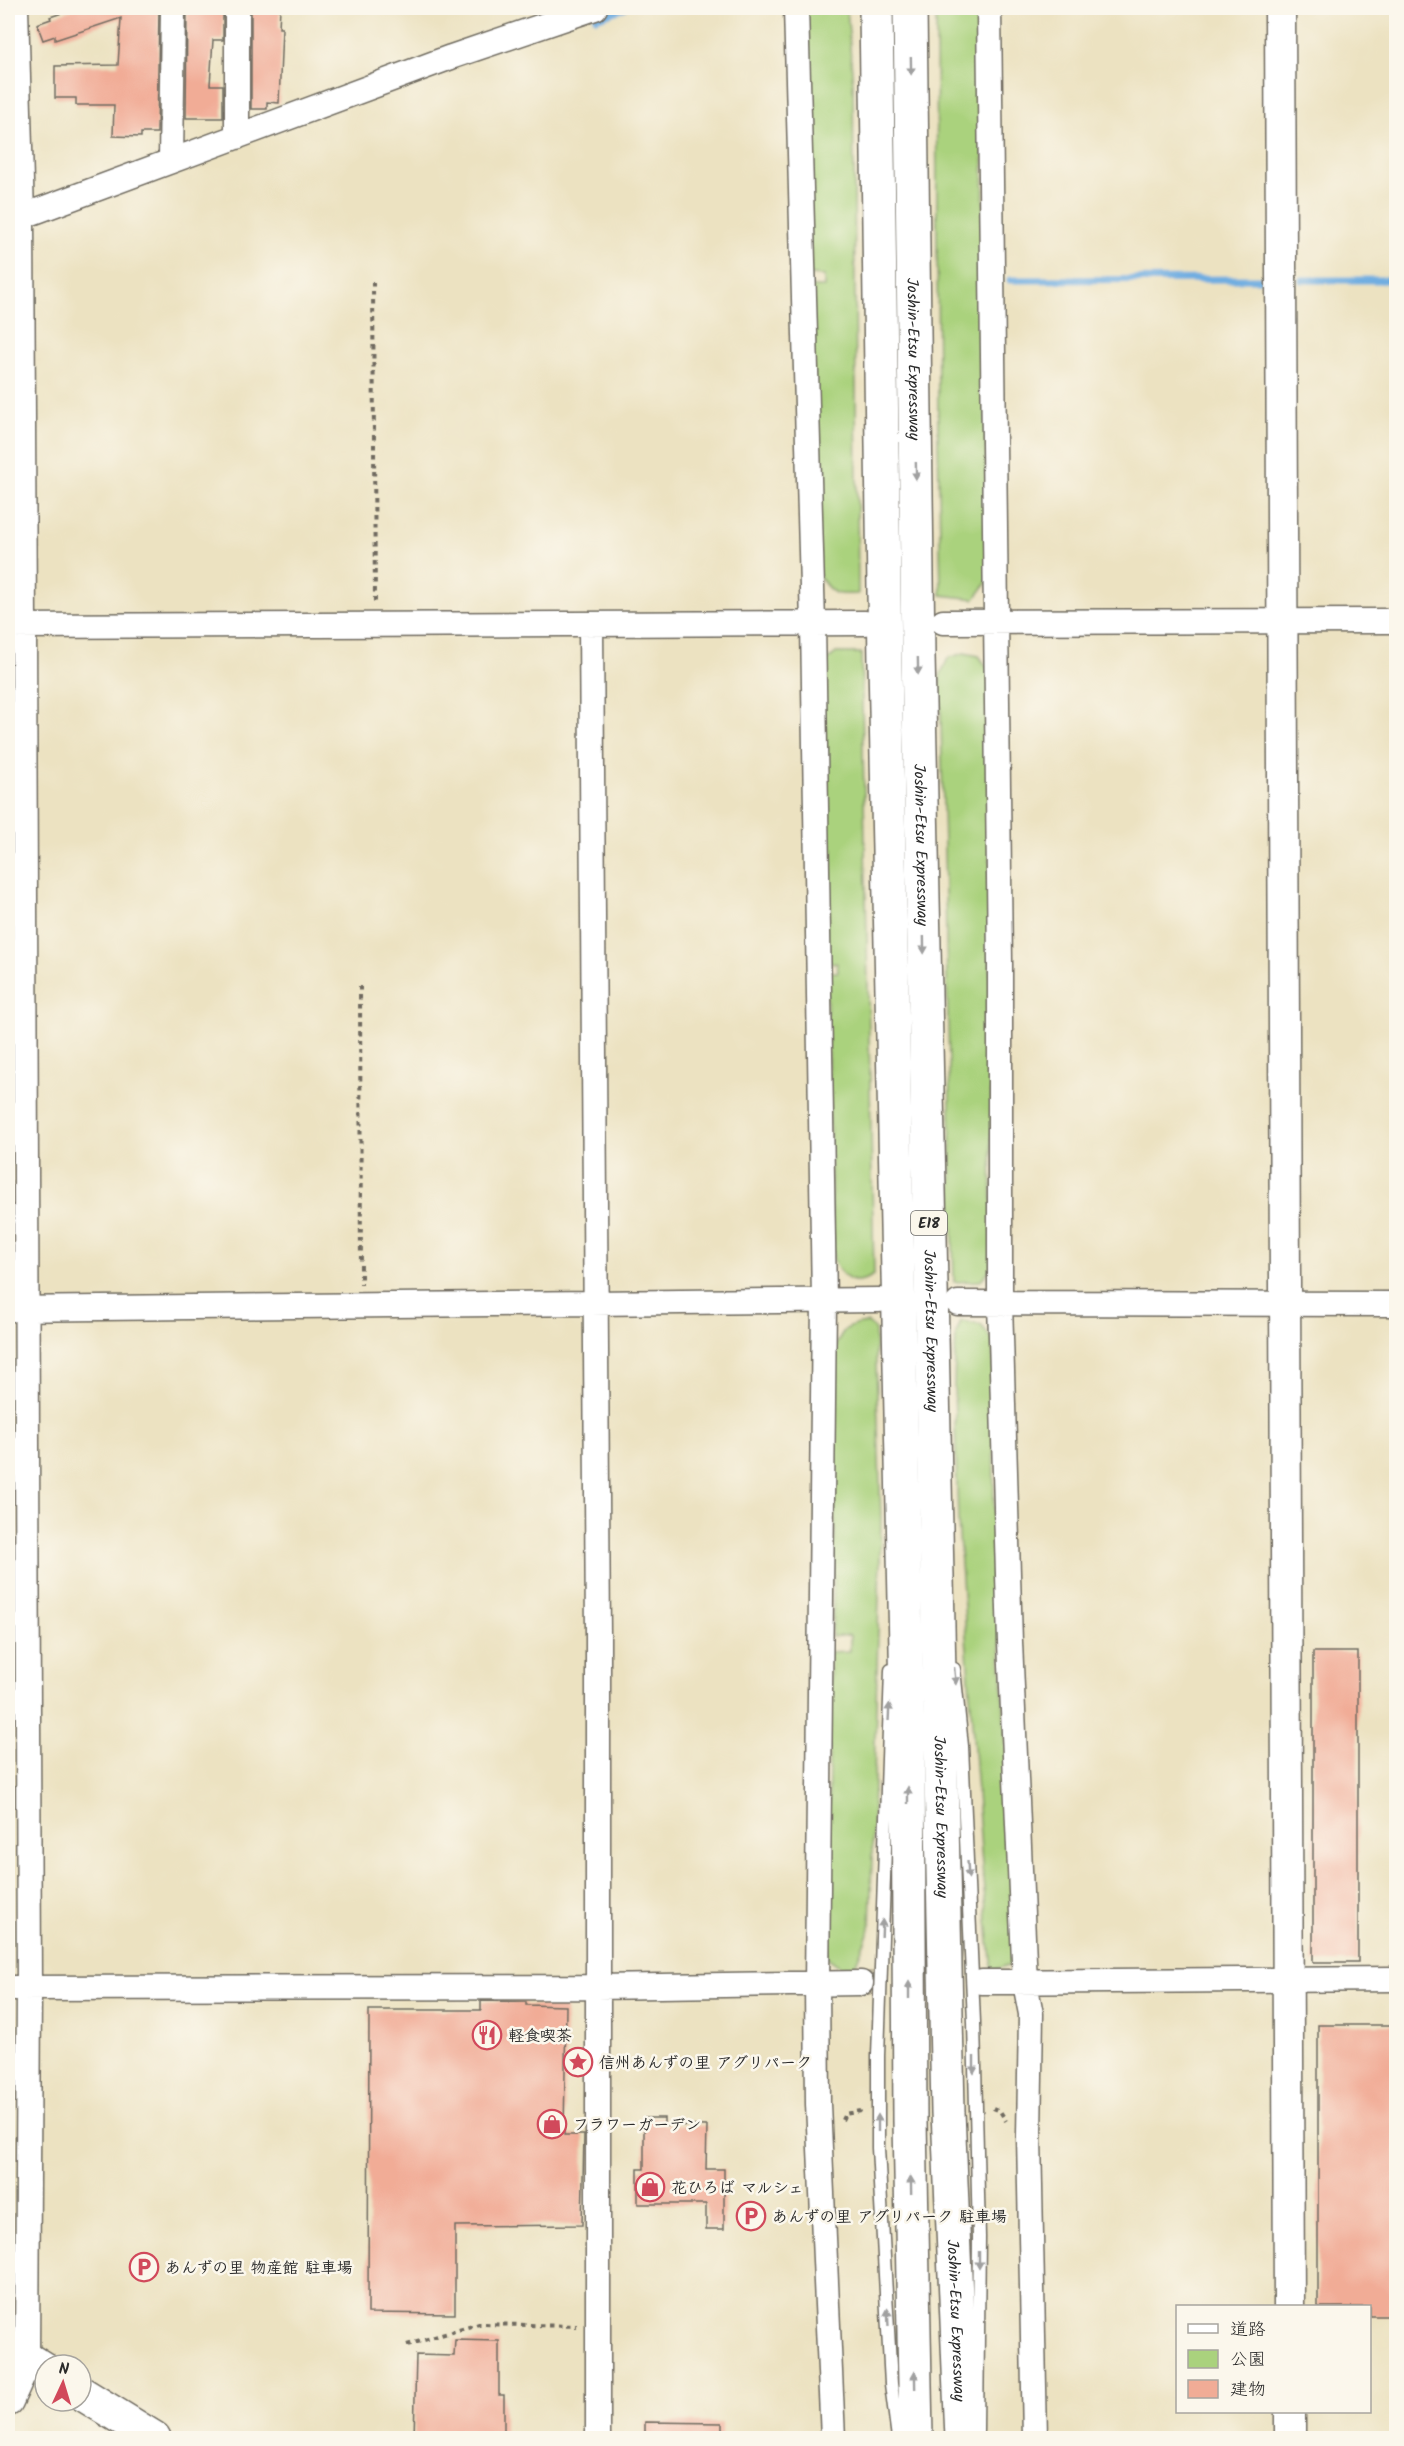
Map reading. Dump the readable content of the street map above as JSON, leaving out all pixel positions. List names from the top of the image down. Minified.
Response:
{"streets":{"main road":["Joshin-Etsu Expressway","E18"]},"places":{"restaurant":["軽食喫茶"],"place":["信州あんずの里 アグリパーク"],"shop":["フラワーガーデン","花ひろば マルシェ"],"parking":["あんずの里 アグリパーク 駐車場","あんずの里 物産館 駐車場"]},"legend":["道路","公園","建物"],"north":"top"}
